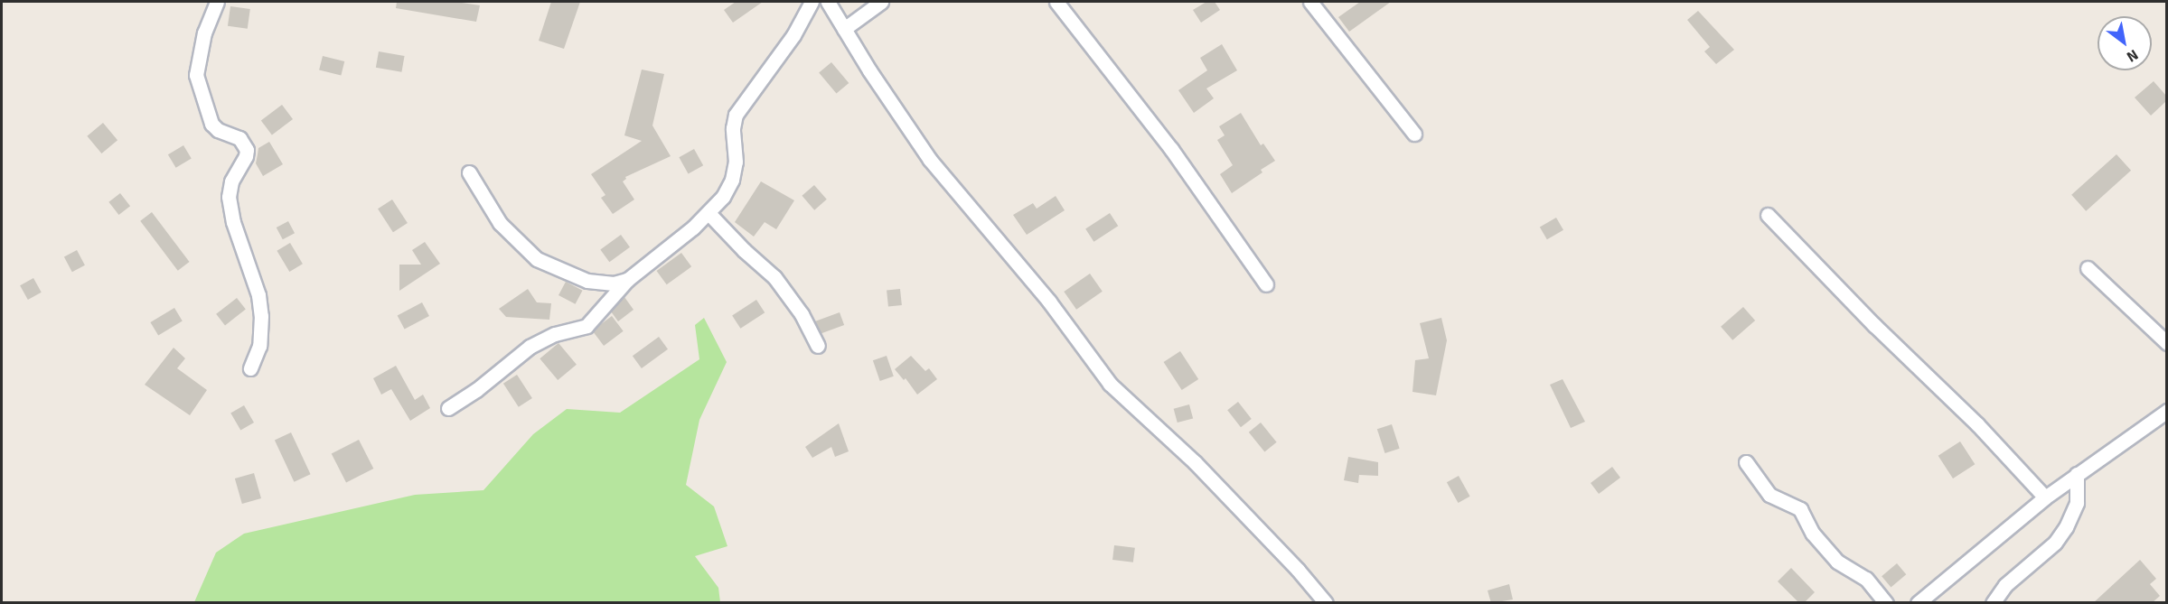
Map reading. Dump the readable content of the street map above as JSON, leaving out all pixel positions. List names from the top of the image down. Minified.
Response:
{"north":"bottom right"}
